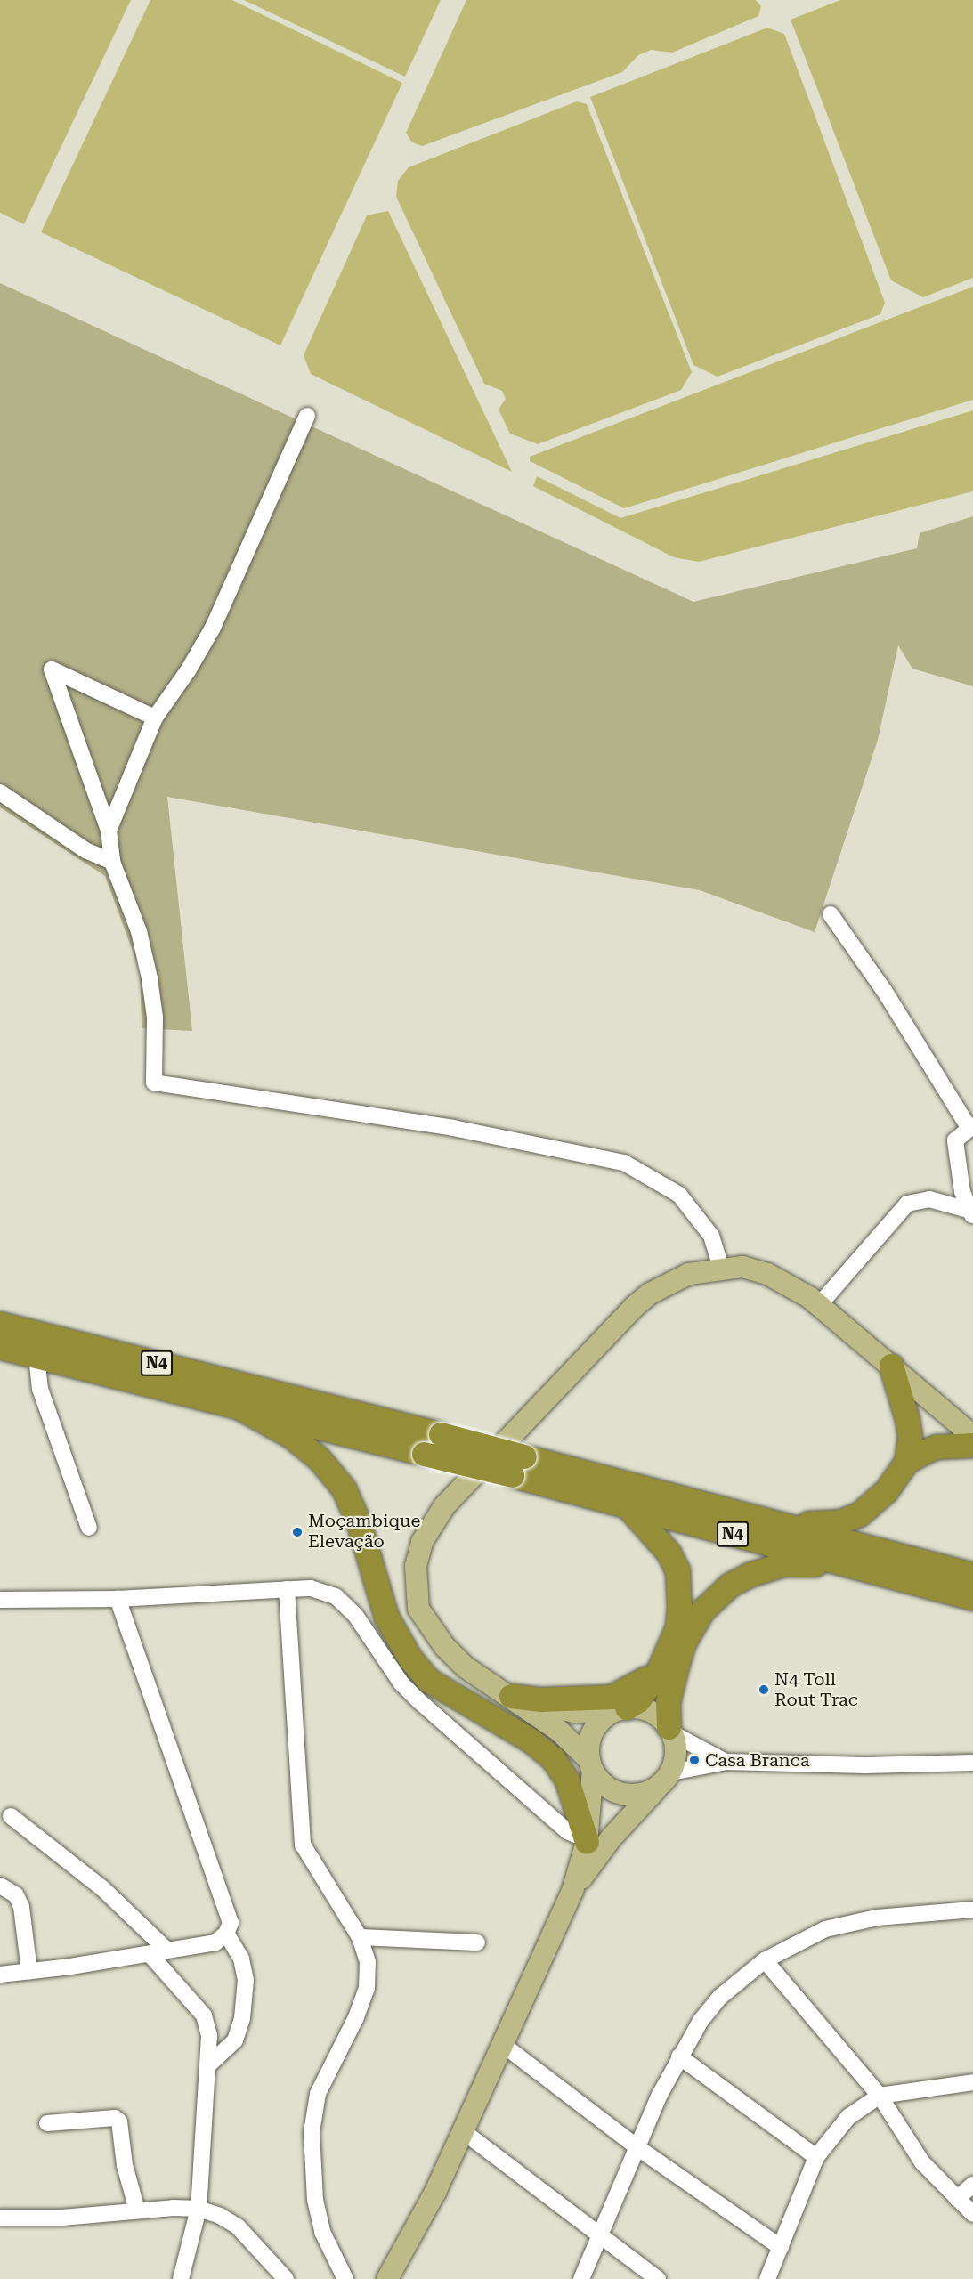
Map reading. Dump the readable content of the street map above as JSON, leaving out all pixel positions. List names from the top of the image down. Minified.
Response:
{"streets":{"highway":["N4"]},"places":["Moçambique Elevação","N4 Toll Rout Trac","Casa Branca"]}
